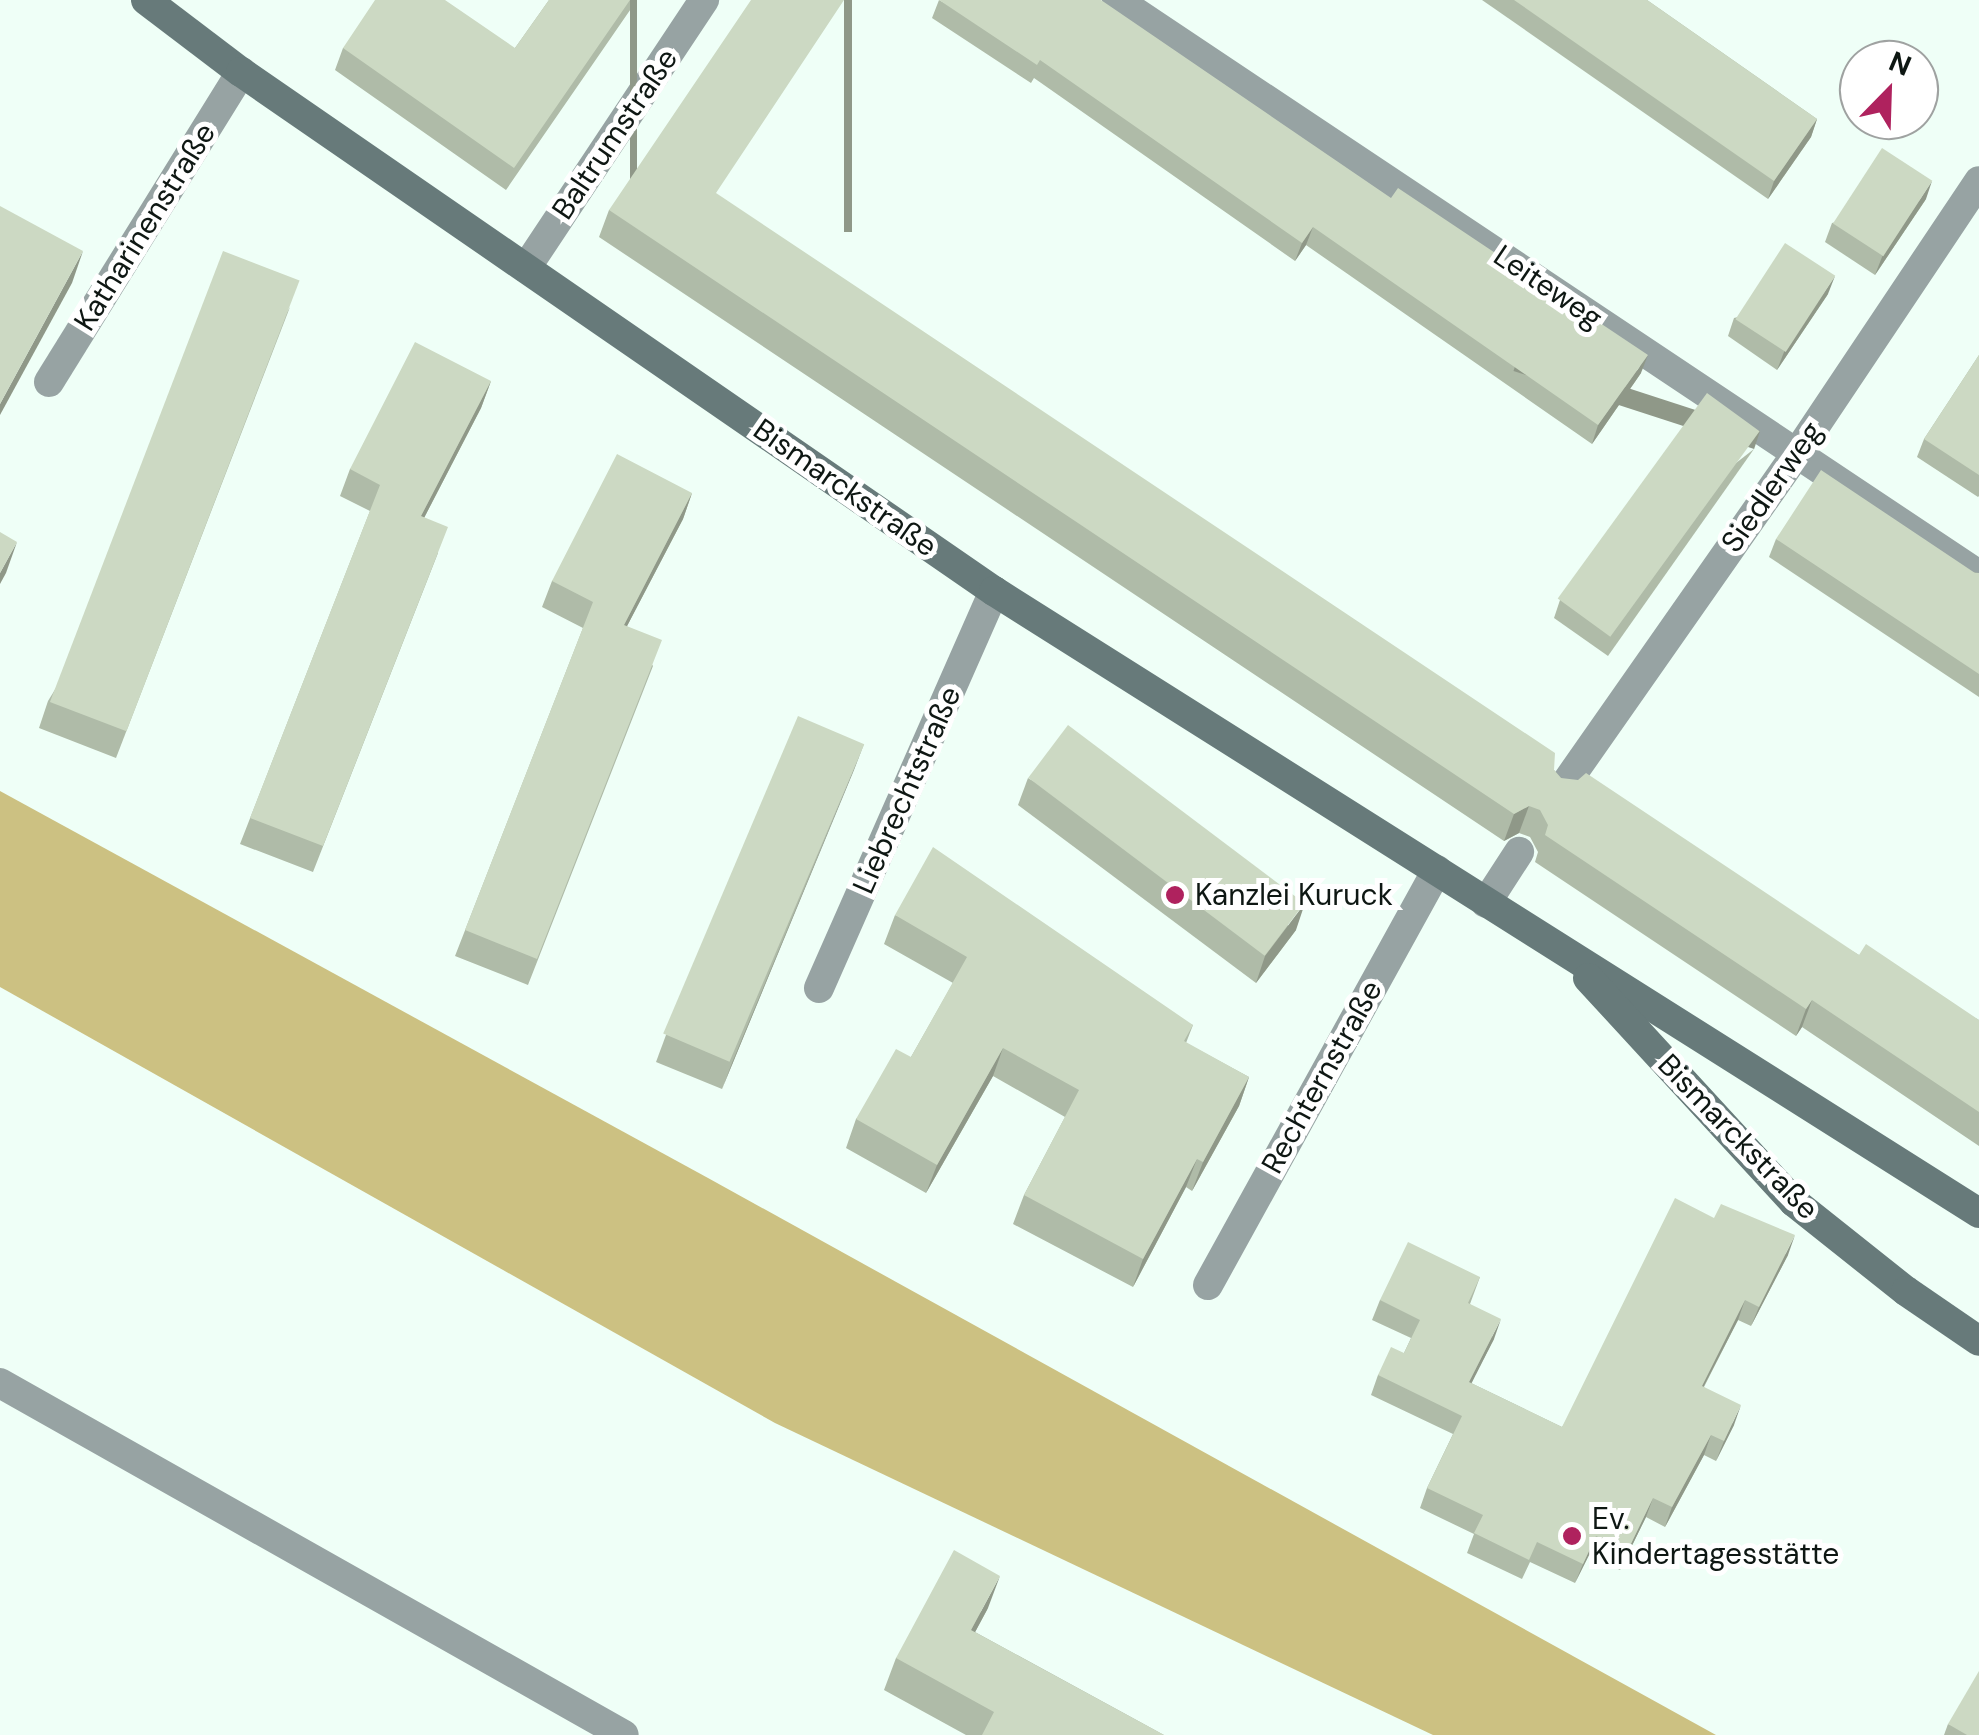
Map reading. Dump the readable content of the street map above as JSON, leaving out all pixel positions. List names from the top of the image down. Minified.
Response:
{"streets":{"main road":["Bismarckstraße"],"street":["Baltrumstraße","Katharinenstraße","Leiteweg","Siedlerweg","Liebrechtstraße","Rechternstraße"]},"crossings":[["Baltrumstraße","Bismarckstraße"],["Katharinenstraße","Bismarckstraße"],["Leiteweg","Siedlerweg"],["Bismarckstraße","Liebrechtstraße"],["Bismarckstraße","Rechternstraße"]],"places":["Kanzlei Kuruck","Ev. Kindertagesstätte"],"north":"top right"}
